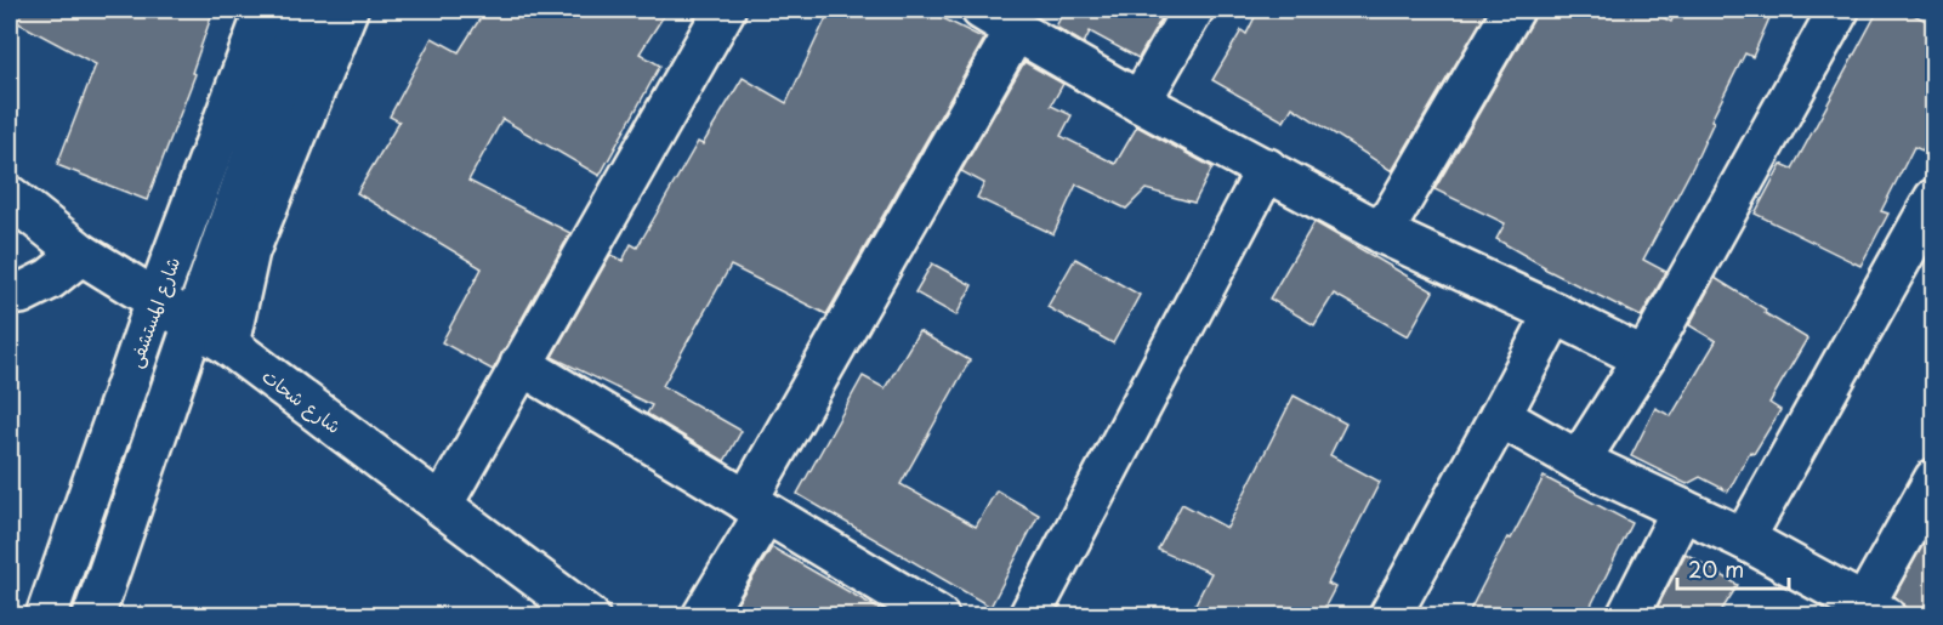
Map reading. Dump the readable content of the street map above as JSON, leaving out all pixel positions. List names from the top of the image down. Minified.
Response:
{"streets":{"street":["شارع المستشفى","شارع شحات"]},"crossings":[["شارع المستشفى","شارع شحات"]],"scale_bar":"20 m"}
